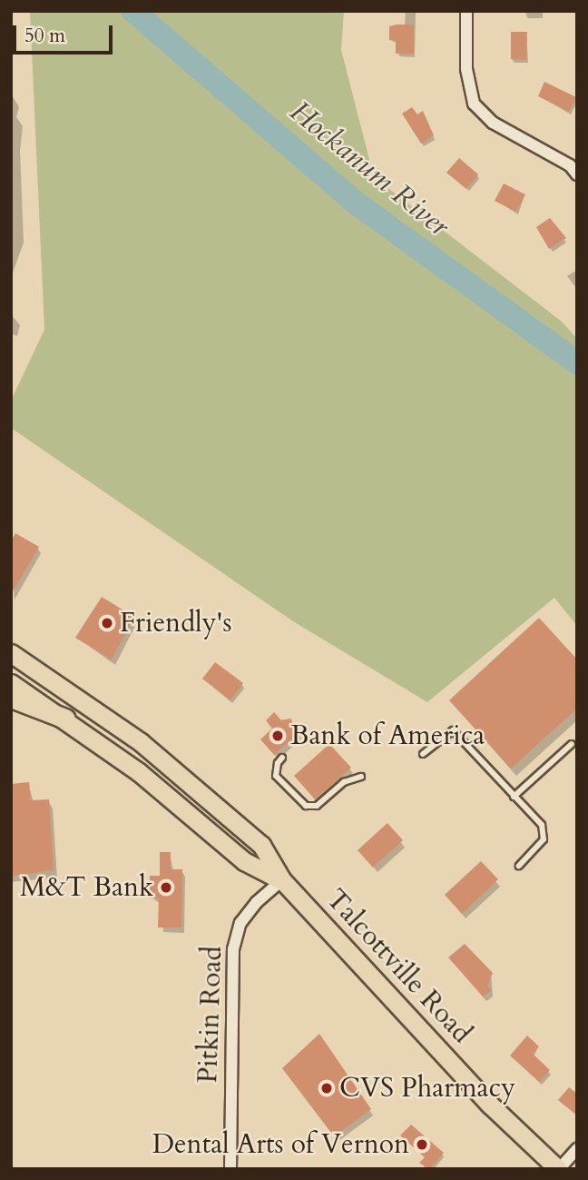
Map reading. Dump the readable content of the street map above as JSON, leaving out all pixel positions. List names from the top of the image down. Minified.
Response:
{"streets":{"main road":["Talcottville Road"],"street":["Pitkin Road"]},"crossings":[["Talcottville Road","Pitkin Road"]],"water":["Hockanum River"],"places":["Friendly's","Bank of America","M&T Bank","CVS Pharmacy","Dental Arts of Vernon"],"scale_bar":"50 m"}
